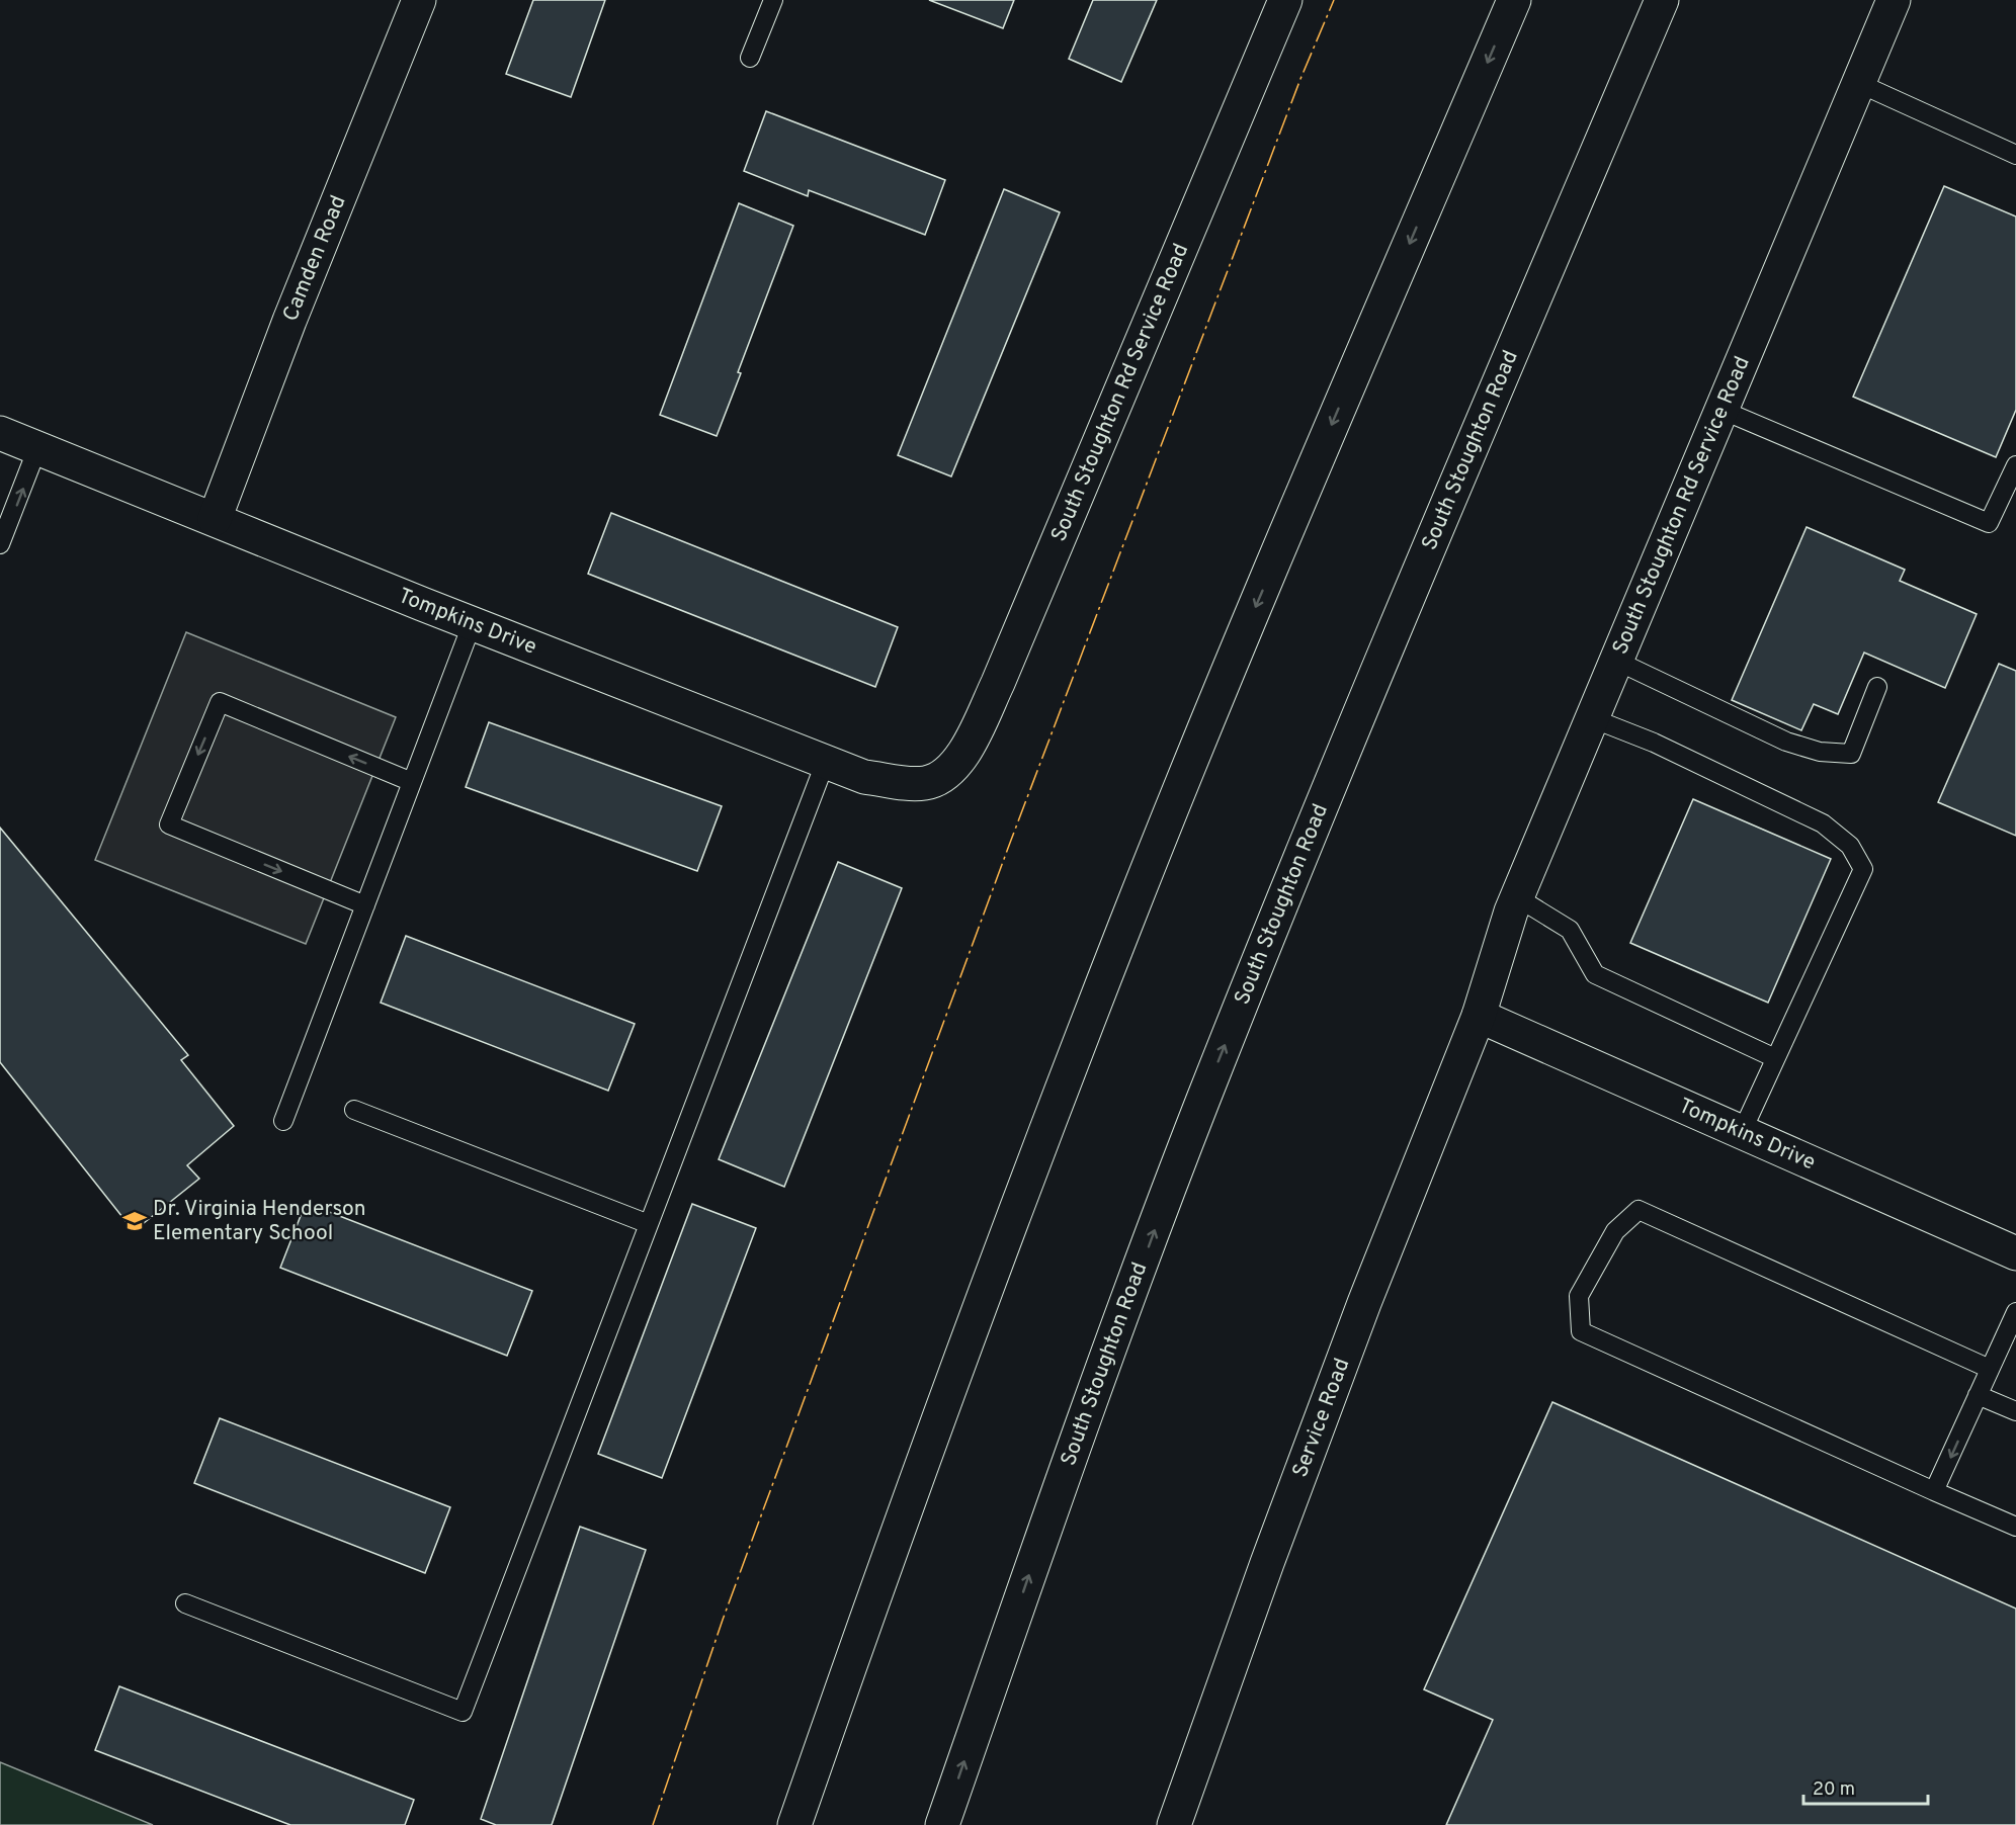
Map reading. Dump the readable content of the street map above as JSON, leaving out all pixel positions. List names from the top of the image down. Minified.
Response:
{"streets":{"street":["Camden Road","South Stoughton Rd Service Road","South Stoughton Road","Tompkins Drive","Service Road"]},"crossings":[["Camden Road","Tompkins Drive"],["South Stoughton Rd Service Road","Tompkins Drive"],["South Stoughton Rd Service Road","Service Road"],["Tompkins Drive","Service Road"]],"places":{"school or university":["Dr. Virginia Henderson Elementary School"]},"scale_bar":"20 m"}
